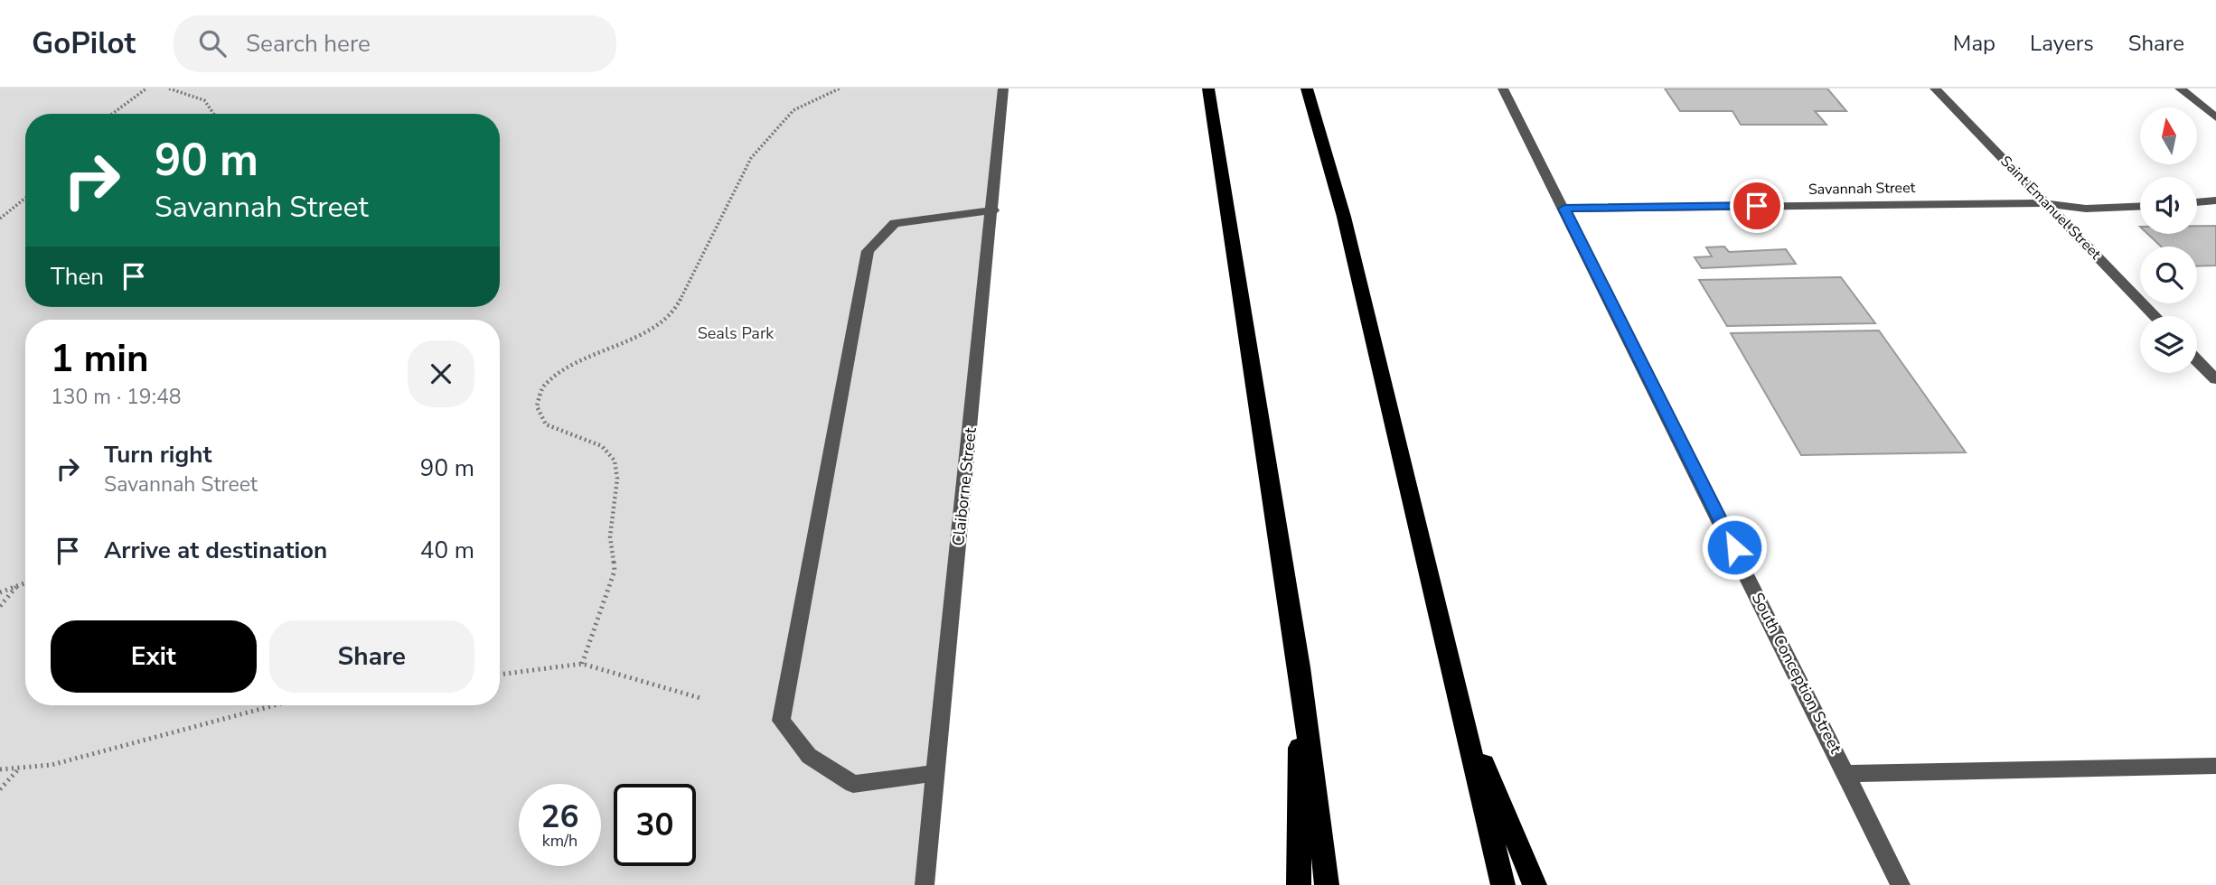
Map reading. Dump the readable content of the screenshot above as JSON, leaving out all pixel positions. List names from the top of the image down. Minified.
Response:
{"streets":{"street":["Savannah Street","Saint Emanuel Street","Claiborne Street","South Conception Street"]},"crossings":[["Savannah Street","Saint Emanuel Street"],["Savannah Street","South Conception Street"]],"parks":["Seals Park"],"north":"top","page":{"header":"GoPilot","search":"Search here","nav":["Map","Layers","Share"],"turn":["90 m","Savannah Street"],"then":"Then","heading":["1 min","130 m · 19:48"],"list":[{"name":"Turn right","note":"Savannah Street","value":"90 m"},{"name":"Arrive at destination","value":"40 m"}],"buttons":["Exit","Share"],"speed":"26 km/h","limit":"30"}}
